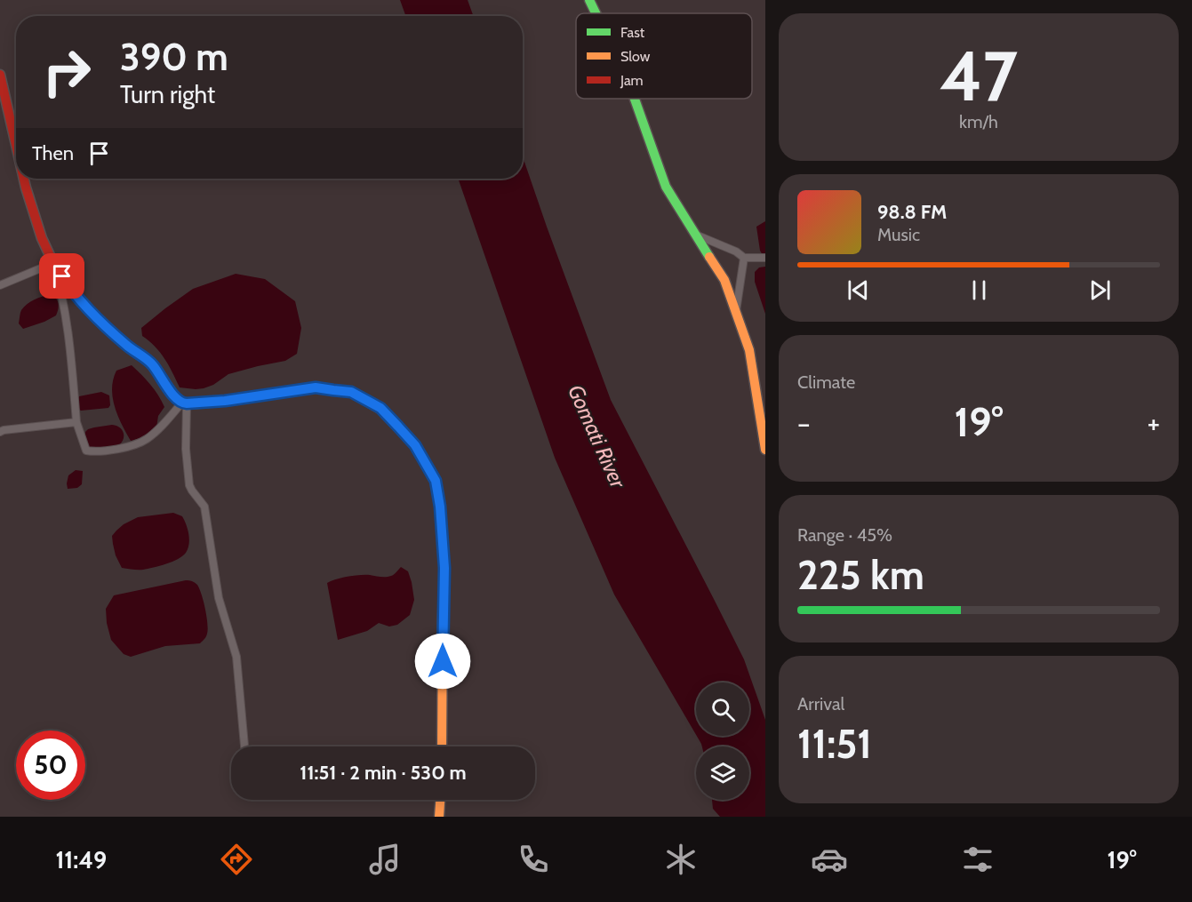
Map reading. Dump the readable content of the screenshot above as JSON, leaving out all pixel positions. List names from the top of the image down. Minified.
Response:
{"water":["Gomati River"],"legend":["Fast","Slow","Jam"],"page":{"tile":[["47","km/h"],"Climate",["Range · 45%","225 km"],["Arrival","11:51"]],"turn":["390 m","Turn right"],"then":"Then","song":["98.8 FM","Music"],"heat":["−","19°","+"],"limit":"50","trip":"11:51 · 2 min · 530 m","tabs":["11:49","19°"]}}
